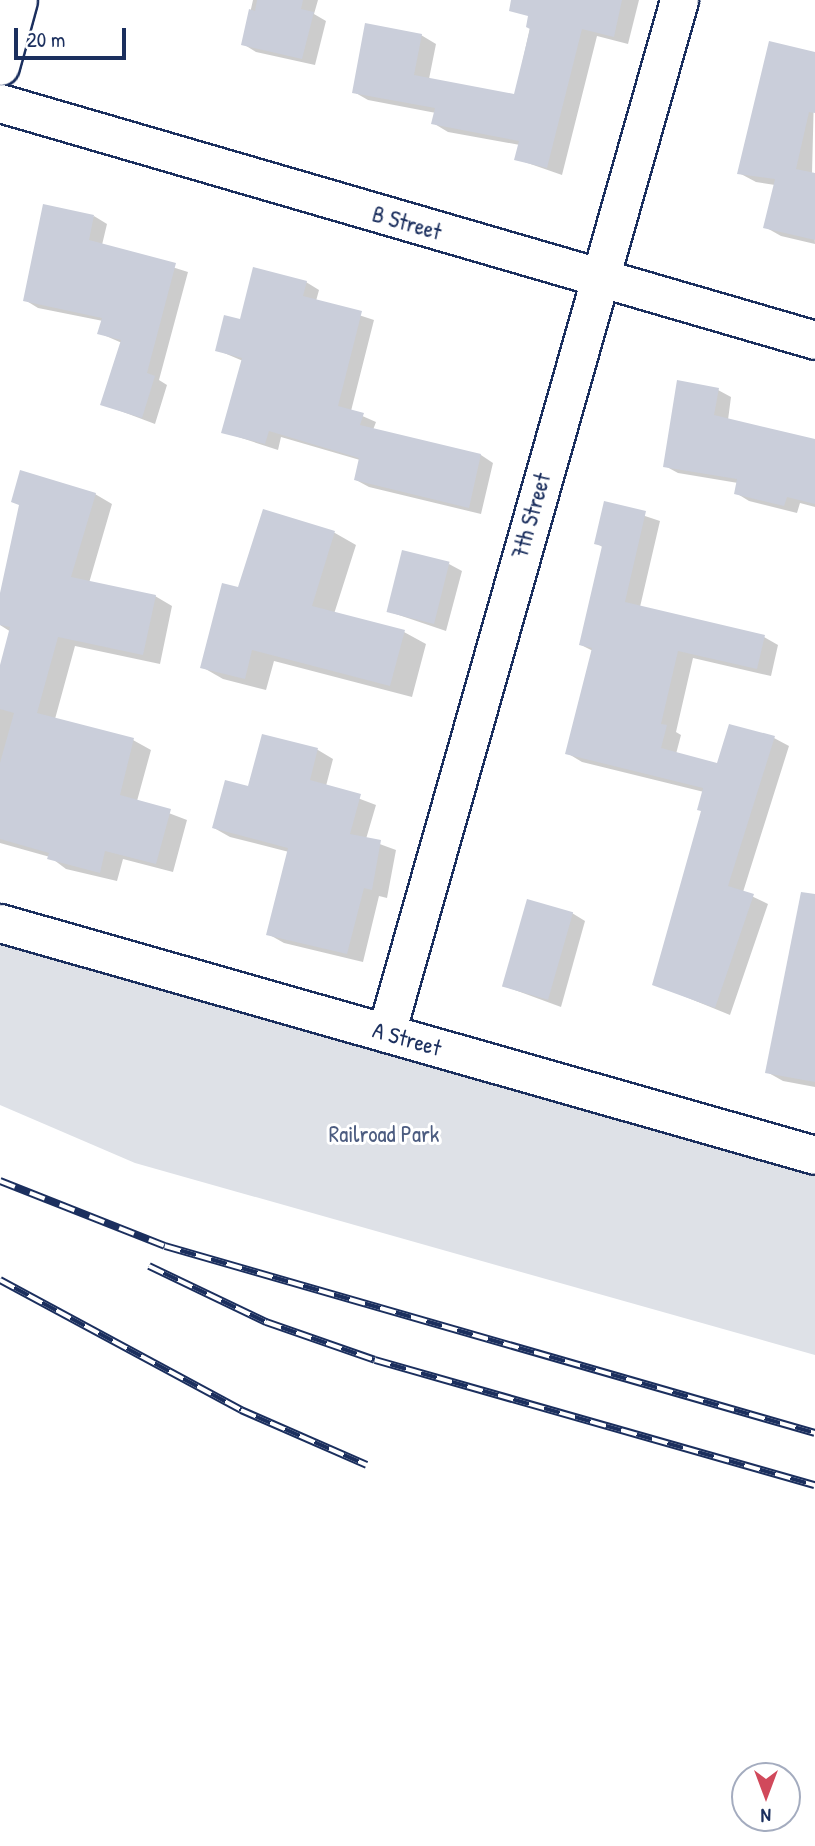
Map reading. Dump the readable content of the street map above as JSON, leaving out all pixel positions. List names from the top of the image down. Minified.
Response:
{"streets":{"street":["B Street","7th Street","A Street"]},"crossings":[["B Street","7th Street"],["7th Street","A Street"]],"parks":["Railroad Park"],"scale_bar":"20 m","north":"bottom"}
